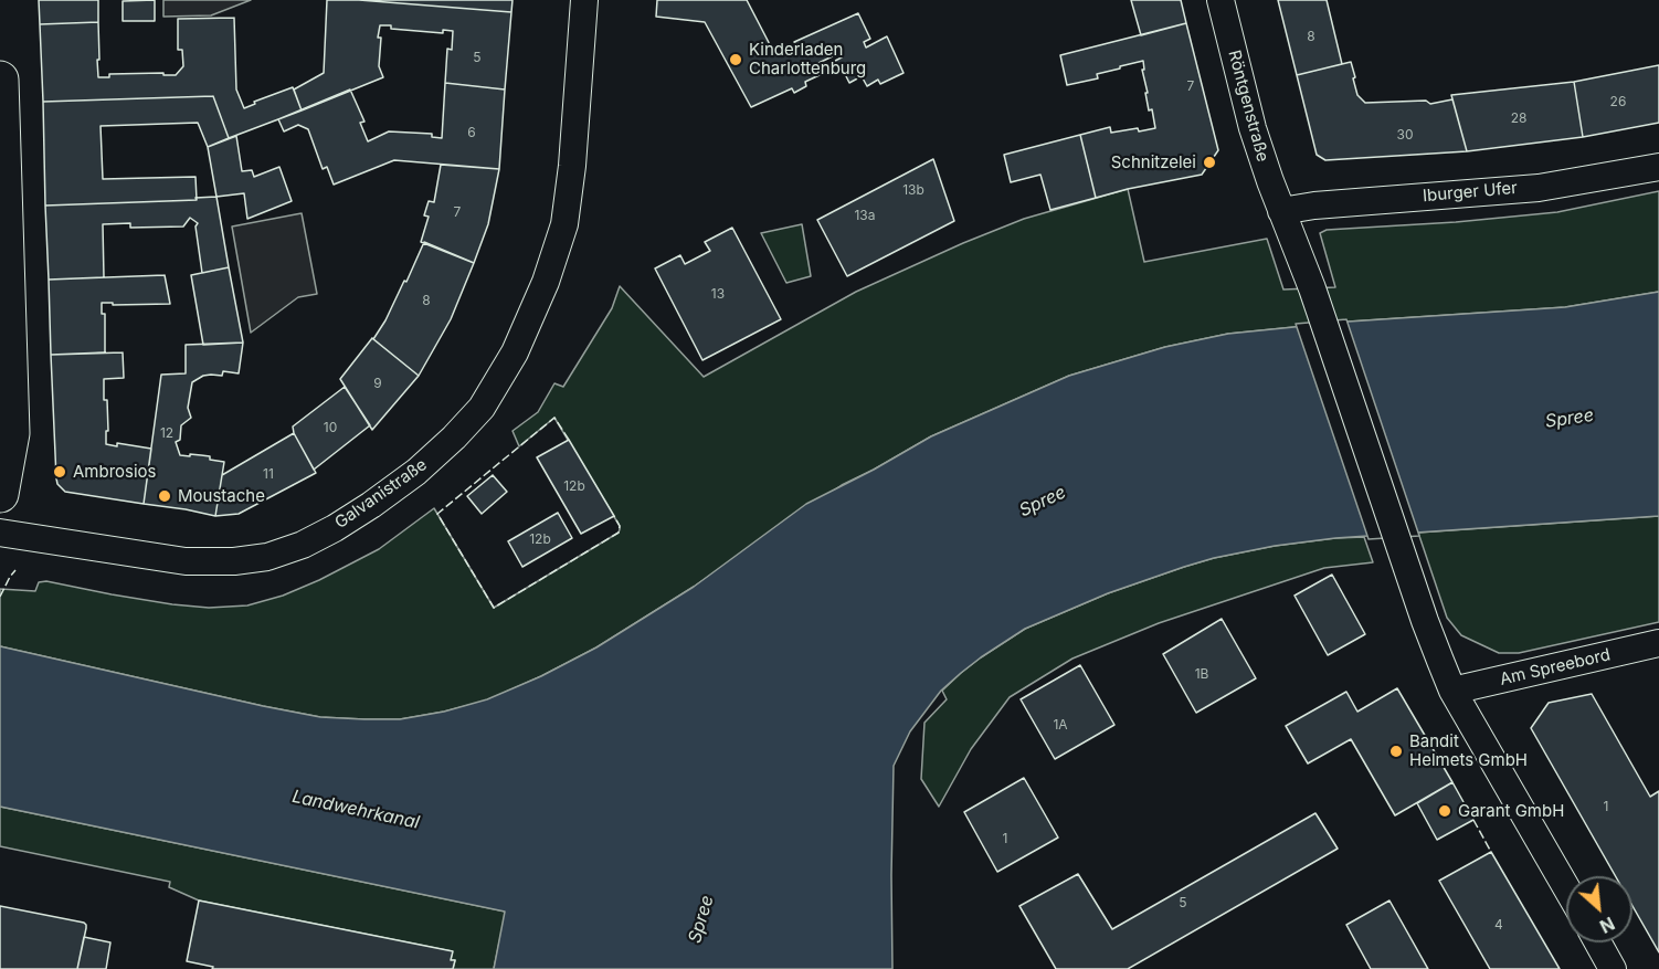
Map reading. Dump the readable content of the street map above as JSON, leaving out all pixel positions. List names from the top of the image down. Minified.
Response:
{"streets":{"street":["Röntgenstraße","Iburger Ufer","Galvanistraße","Am Spreebord"]},"crossings":[["Röntgenstraße","Iburger Ufer"],["Röntgenstraße","Am Spreebord"]],"water":["Spree","Landwehrkanal"],"places":["Kinderladen Charlottenburg","Schnitzelei","Ambrosios","Moustache","Bandit Helmets GmbH","Garant GmbH"],"house_numbers":["8","5","7","26","28","6","30","13b","7","13a","13","8","9","10","12","11","12b","12b","1B","1A","1","1","5","4"],"north":"bottom right"}
